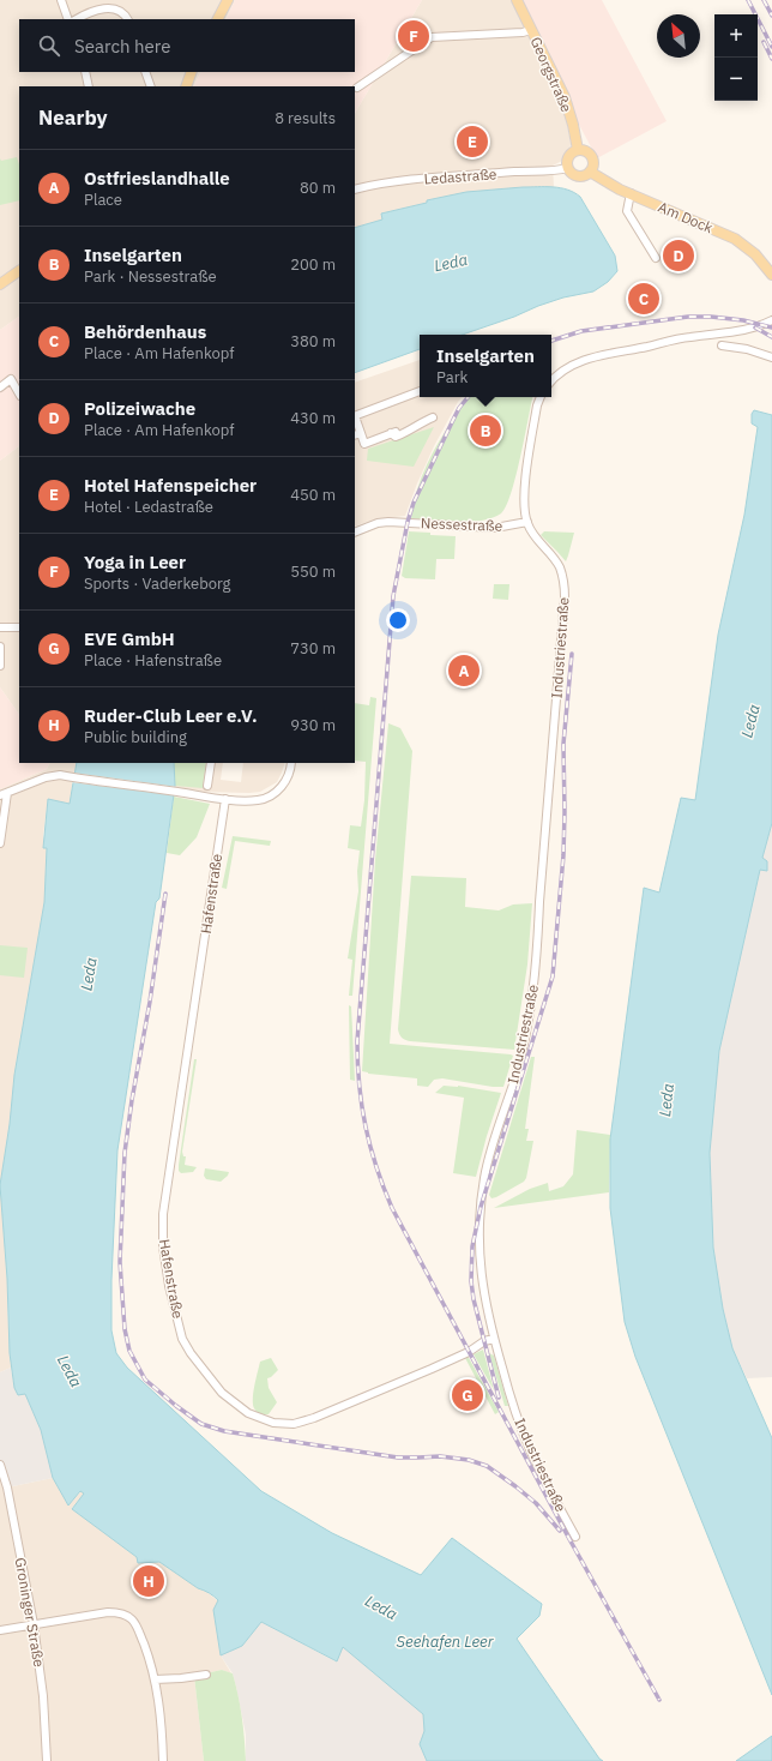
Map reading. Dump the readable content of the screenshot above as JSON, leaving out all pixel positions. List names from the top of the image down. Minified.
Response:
{"streets":{"main road":["Georgstraße","Am Dock"],"street":["Ledastraße","Nessestraße","Industriestraße","Hafenstraße","Groninger Straße"]},"crossings":[["Georgstraße","Ledastraße"],["Georgstraße","Am Dock"],["Ledastraße","Am Dock"],["Nessestraße","Industriestraße"],["Industriestraße","Hafenstraße"]],"water":["Leda","Seehafen Leer"],"north":"top left","page":{"map_buttons":["+","−"],"pins":["F","E","D","C","B","A","G","H"],"search":"Search here","heading":["Nearby","8 results"],"list":[{"mark":"A","name":"Ostfrieslandhalle","note":"Place","value":"80 m"},{"mark":"B","name":"Inselgarten","note":"Park · Nessestraße","value":"200 m"},{"mark":"C","name":"Behördenhaus","note":"Place · Am Hafenkopf","value":"380 m"},{"mark":"D","name":"Polizeiwache","note":"Place · Am Hafenkopf","value":"430 m"},{"mark":"E","name":"Hotel Hafenspeicher","note":"Hotel · Ledastraße","value":"450 m"},{"mark":"F","name":"Yoga in Leer","note":"Sports · Vaderkeborg","value":"550 m"},{"mark":"G","name":"EVE GmbH","note":"Place · Hafenstraße","value":"730 m"},{"mark":"H","name":"Ruder-Club Leer e.V.","note":"Public building","value":"930 m"}],"popup":["Inselgarten","Park"]}}
